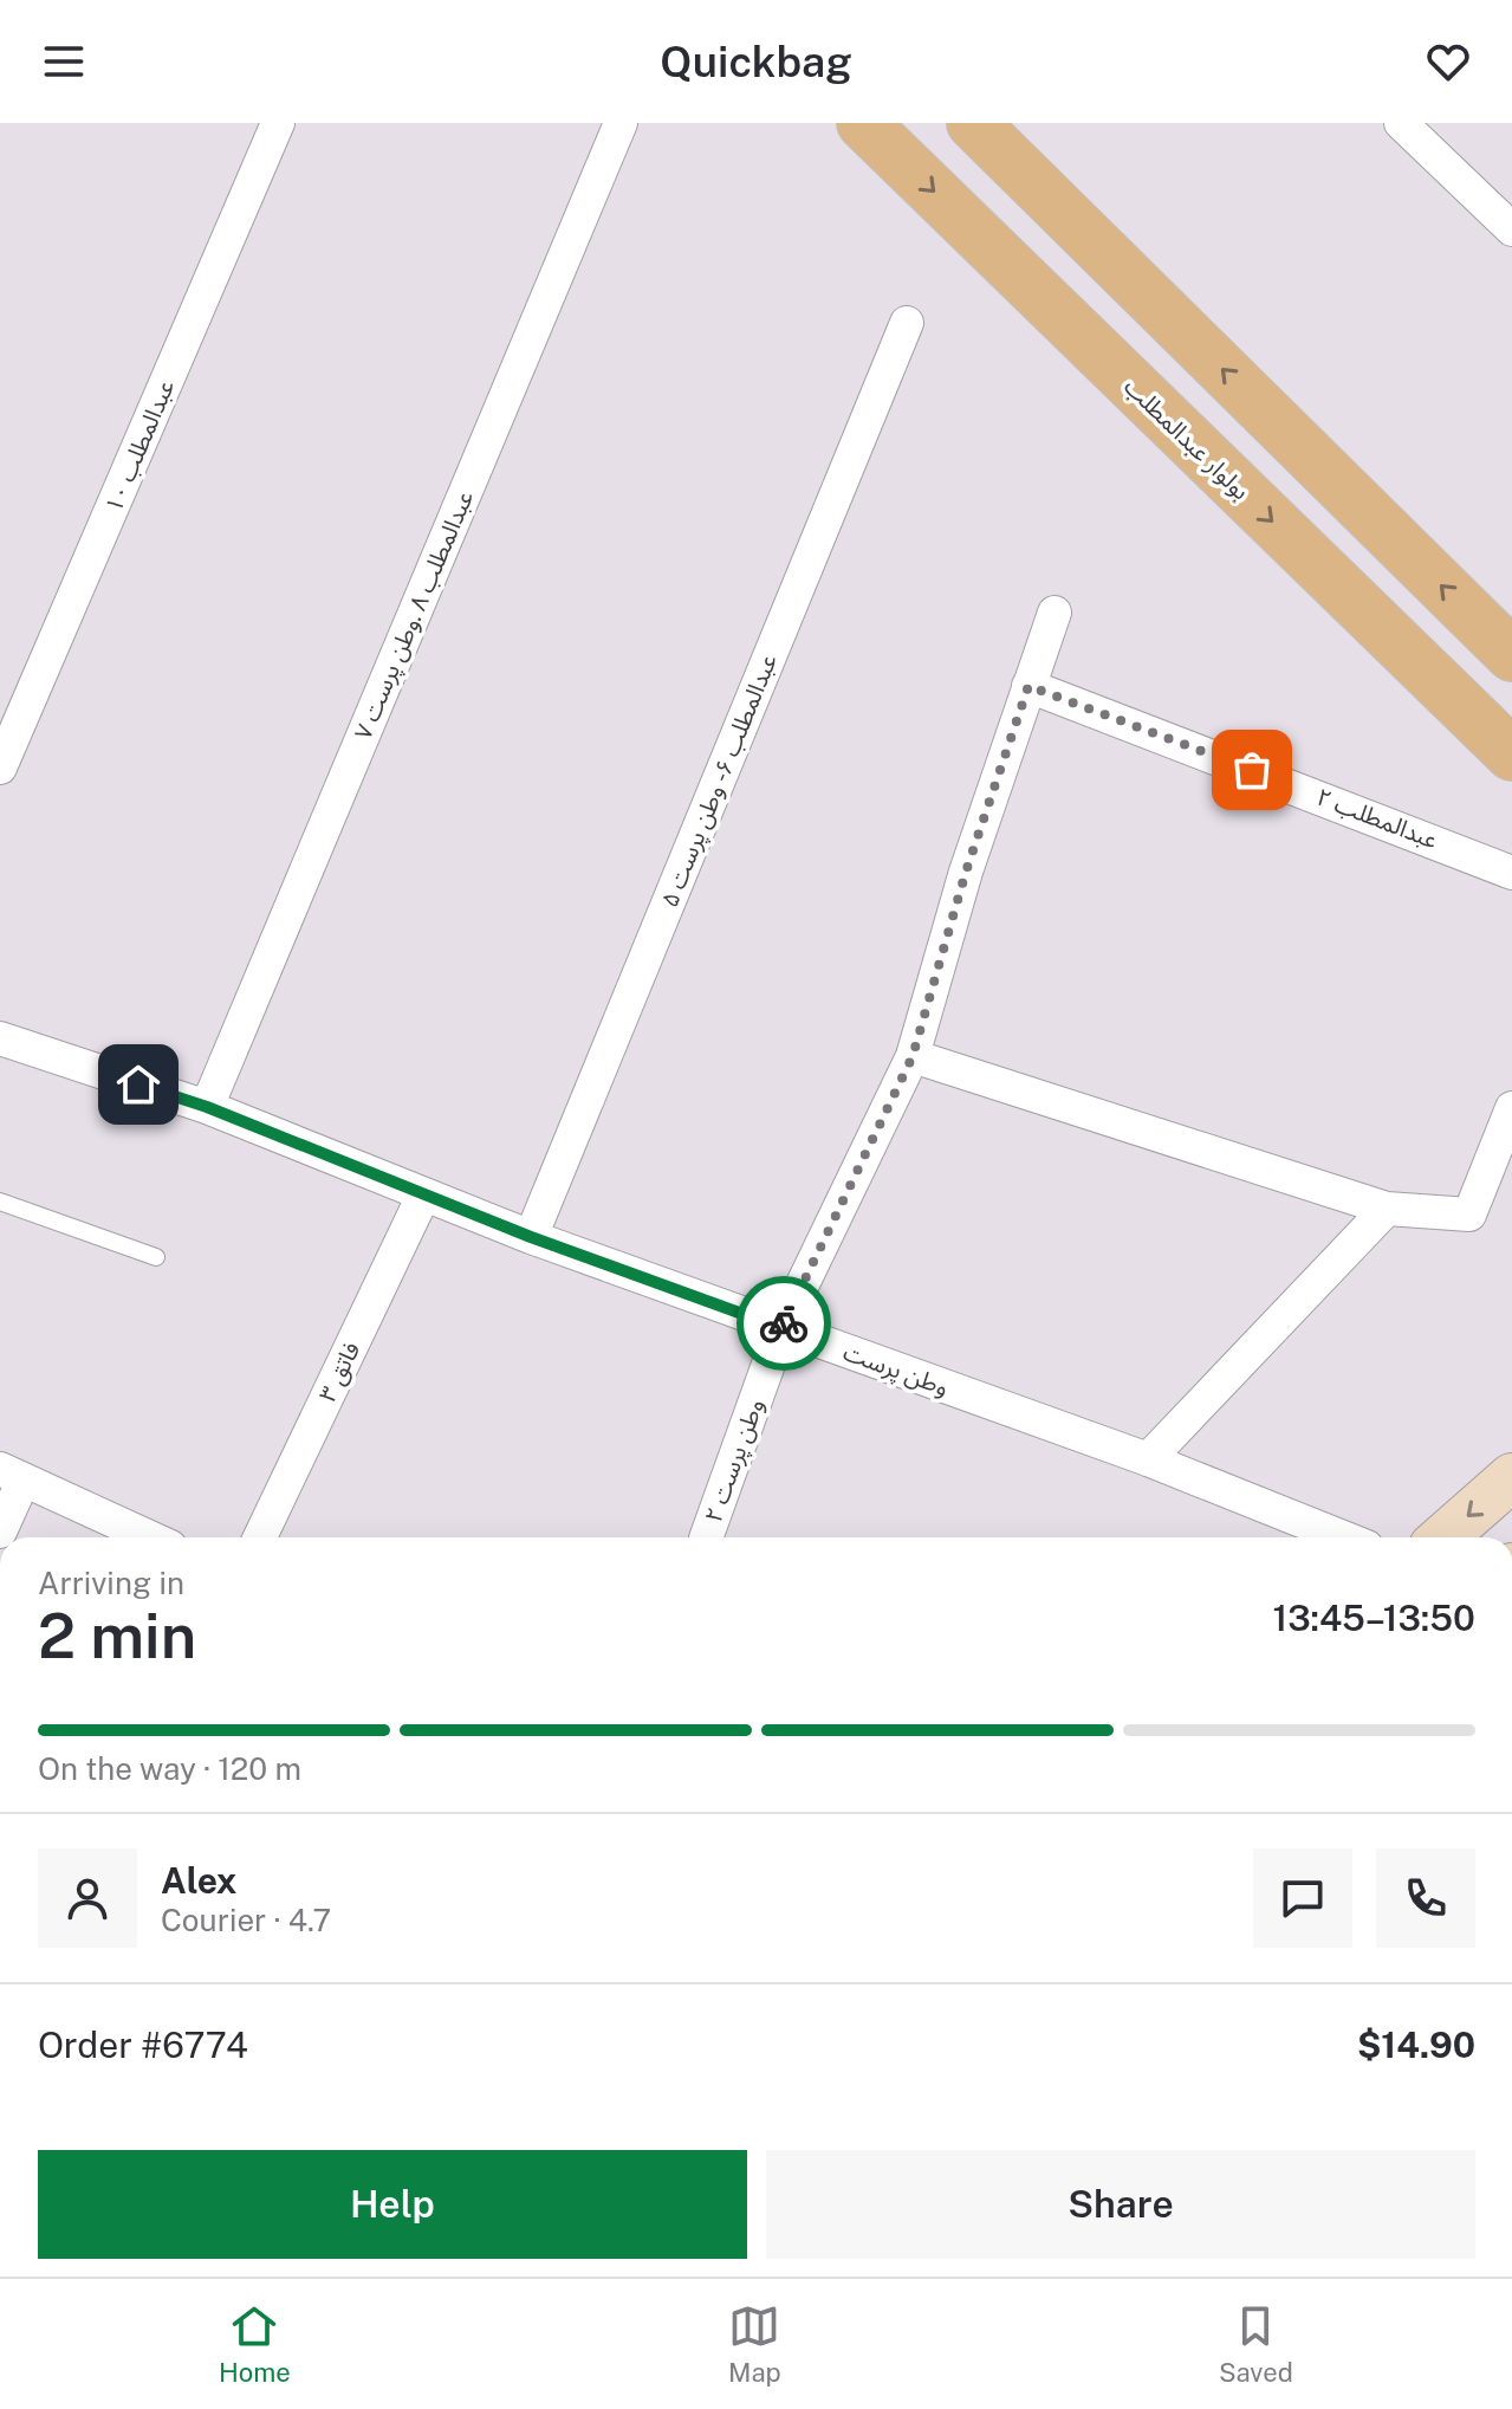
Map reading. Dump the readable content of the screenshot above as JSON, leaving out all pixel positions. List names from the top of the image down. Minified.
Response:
{"streets":{"main road":["بولوار عبدالمطلب"],"street":["عبدالمطلب ۱۰","عبدالمطلب ۸ .وطن پرست ۷","عبدالمطلب ۶ - وطن پرست ۵","عبدالمطلب ۲","وطن پرست","فاتق ۳","وطن پرست ۲"]},"crossings":[["عبدالمطلب ۸ .وطن پرست ۷","وطن پرست"],["عبدالمطلب ۶ - وطن پرست ۵","وطن پرست"],["عبدالمطلب ۲","وطن پرست ۲"],["وطن پرست","فاتق ۳"],["وطن پرست","وطن پرست ۲"]],"page":{"header":"Quickbag","heading":["2 min","Arriving in","13:45–13:50"],"panel":["Alex","Courier · 4.7","Order #6774","$14.90"],"bar":"On the way · 120 m","buttons":["Help","Share"],"tabs":["Home","Map","Saved"]}}
